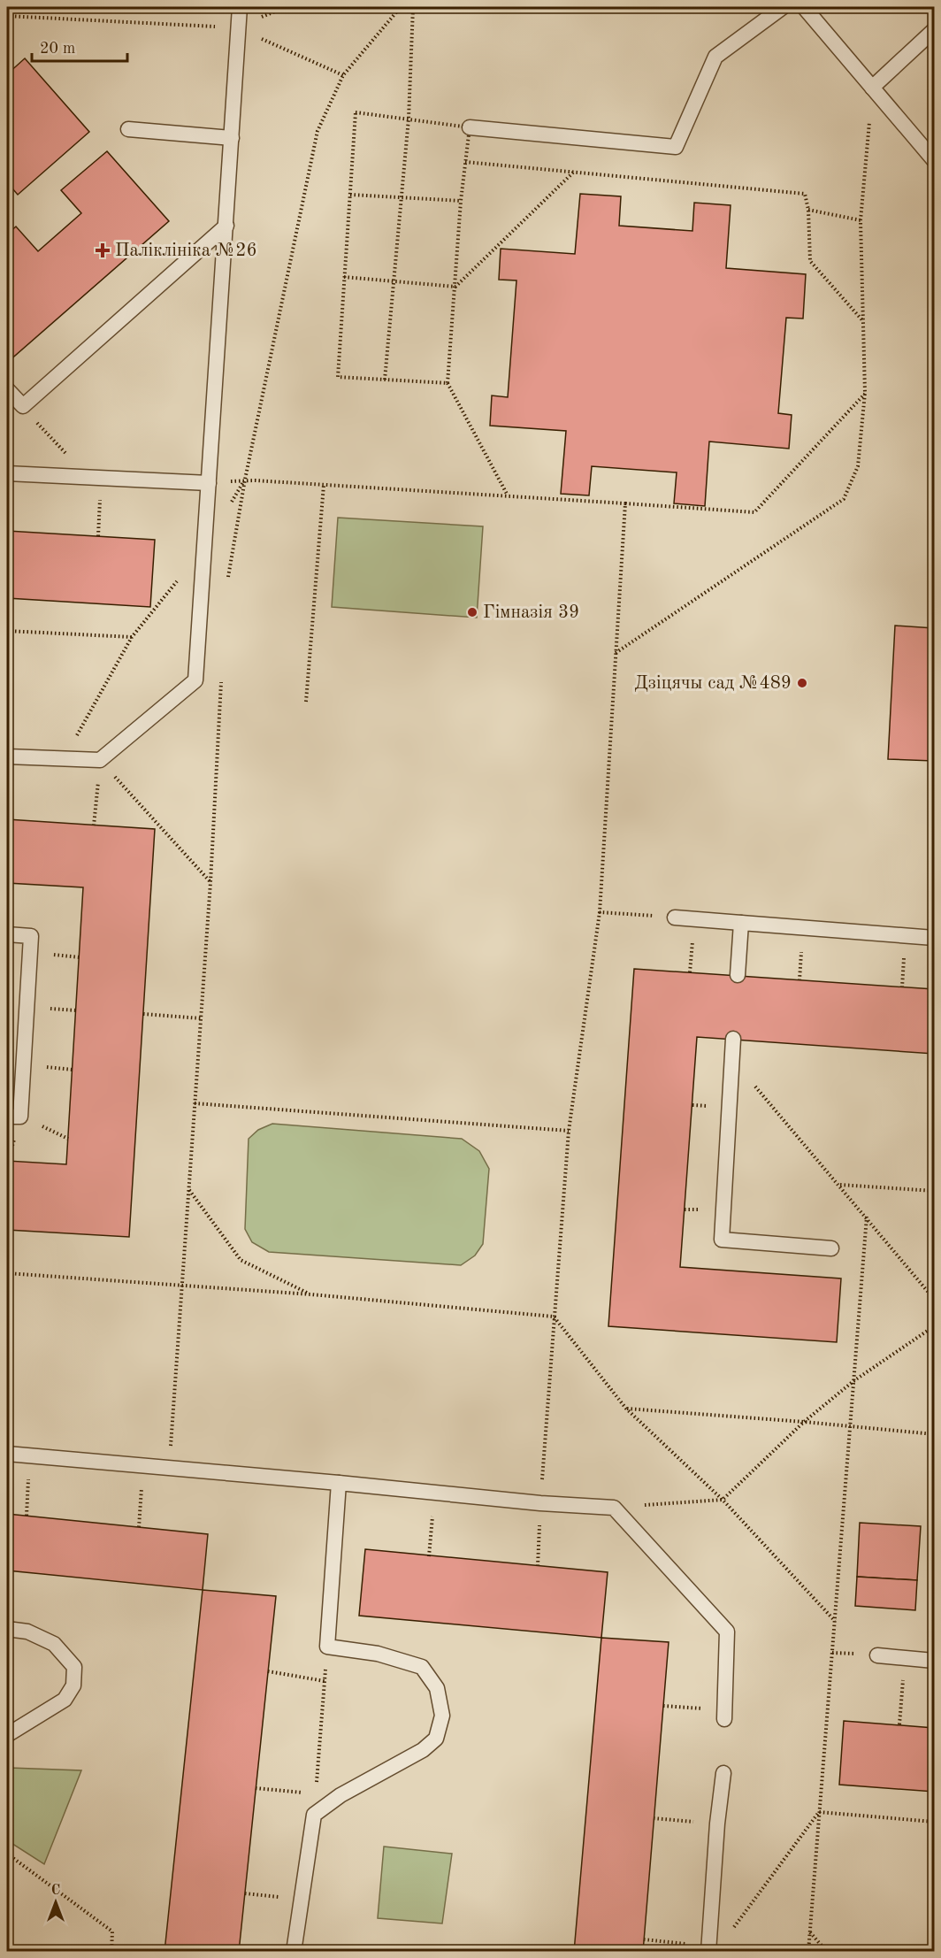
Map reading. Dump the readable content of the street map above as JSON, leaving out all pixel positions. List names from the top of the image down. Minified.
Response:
{"places":{"health":["Паліклініка №26"],"other":["Гімназія 39","Дзіцячы сад №489"]},"scale_bar":"20 m","north":"top"}
